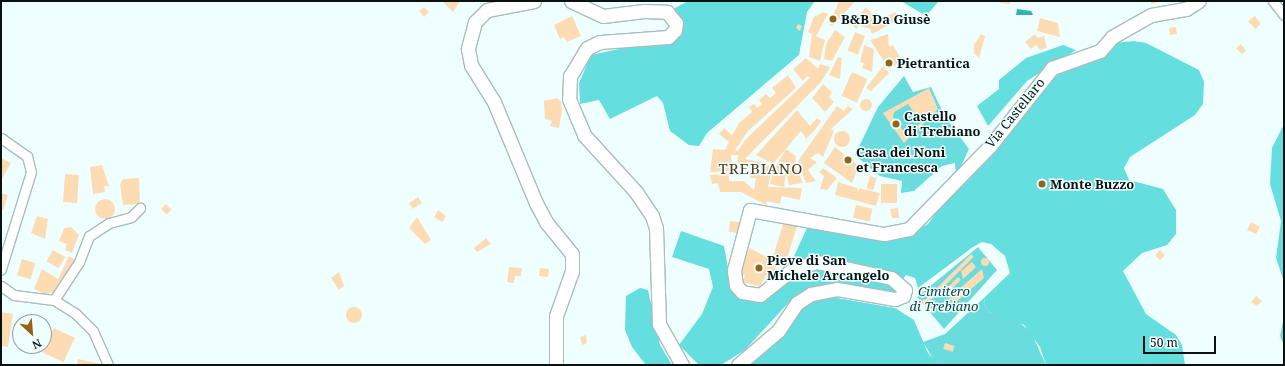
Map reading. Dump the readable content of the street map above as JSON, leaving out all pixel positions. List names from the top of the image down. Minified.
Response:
{"streets":{"street":["Via Castellaro"]},"districts":["TREBIANO"],"parks":["Cimitero di Trebiano"],"places":["B&B Da Giusè","Pietrantica","Castello di Trebiano","Casa dei Noni et Francesca","Monte Buzzo","Pieve di San Michele Arcangelo"],"scale_bar":"50 m","north":"bottom right"}
